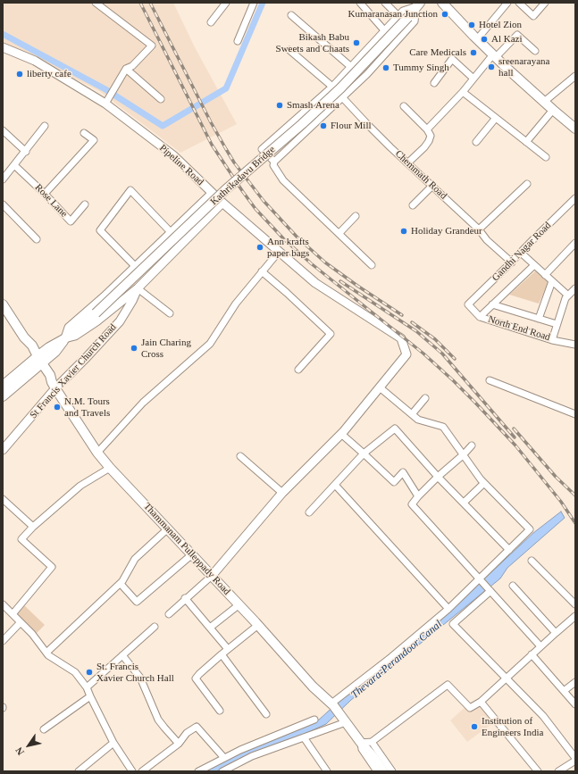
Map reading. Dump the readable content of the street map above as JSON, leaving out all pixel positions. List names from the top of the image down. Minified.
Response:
{"streets":{"main road":["Kathrikadavu Bridge","Thammanam Pulleppady Road"],"street":["Pipeline Road","Chemmath Road","Rose Lane","Gandhi Nagar Road","North End Road","St Francis Xavier Church Road"]},"crossings":[["Chemmath Road","Gandhi Nagar Road"],["Kathrikadavu Bridge","Thammanam Pulleppady Road"],["Gandhi Nagar Road","North End Road"],["St Francis Xavier Church Road","Thammanam Pulleppady Road"]],"water":["Thevara-Perandoor Canal"],"places":["Kumaranasan Junction","Hotel Zion","Al Kazi","Bikash Babu Sweets and Chaats","Care Medicals","sreenarayana hall","Tummy Singh","liberty cafe","Smash Arena","Flour Mill","Holiday Grandeur","Ann krafts paper bags","Jain Charing Cross","N.M. Tours and Travels","St. Francis Xavier Church Hall","Institution of Engineers India"],"north":"bottom left"}
